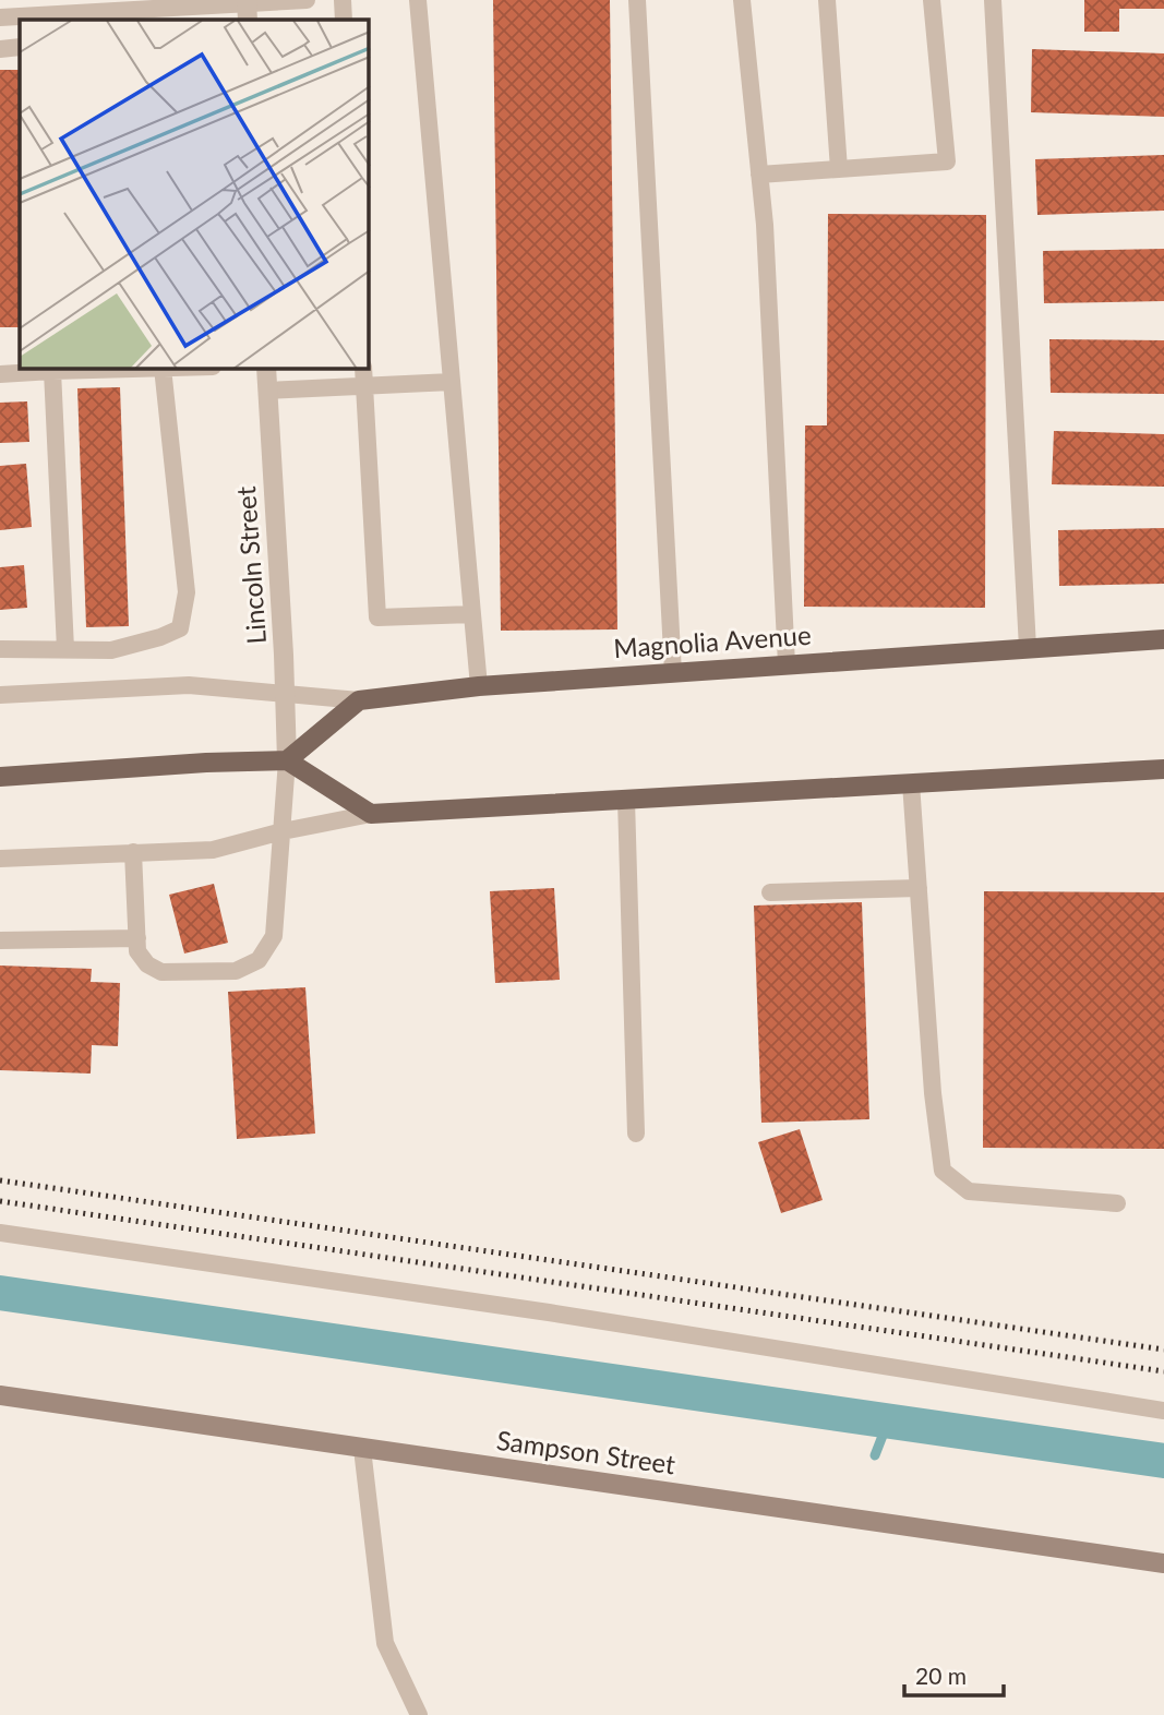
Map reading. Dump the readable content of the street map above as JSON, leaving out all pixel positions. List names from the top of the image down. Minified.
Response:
{"streets":{"main road":["Magnolia Avenue"],"street":["Lincoln Street","Sampson Street"]},"scale_bar":"20 m"}
